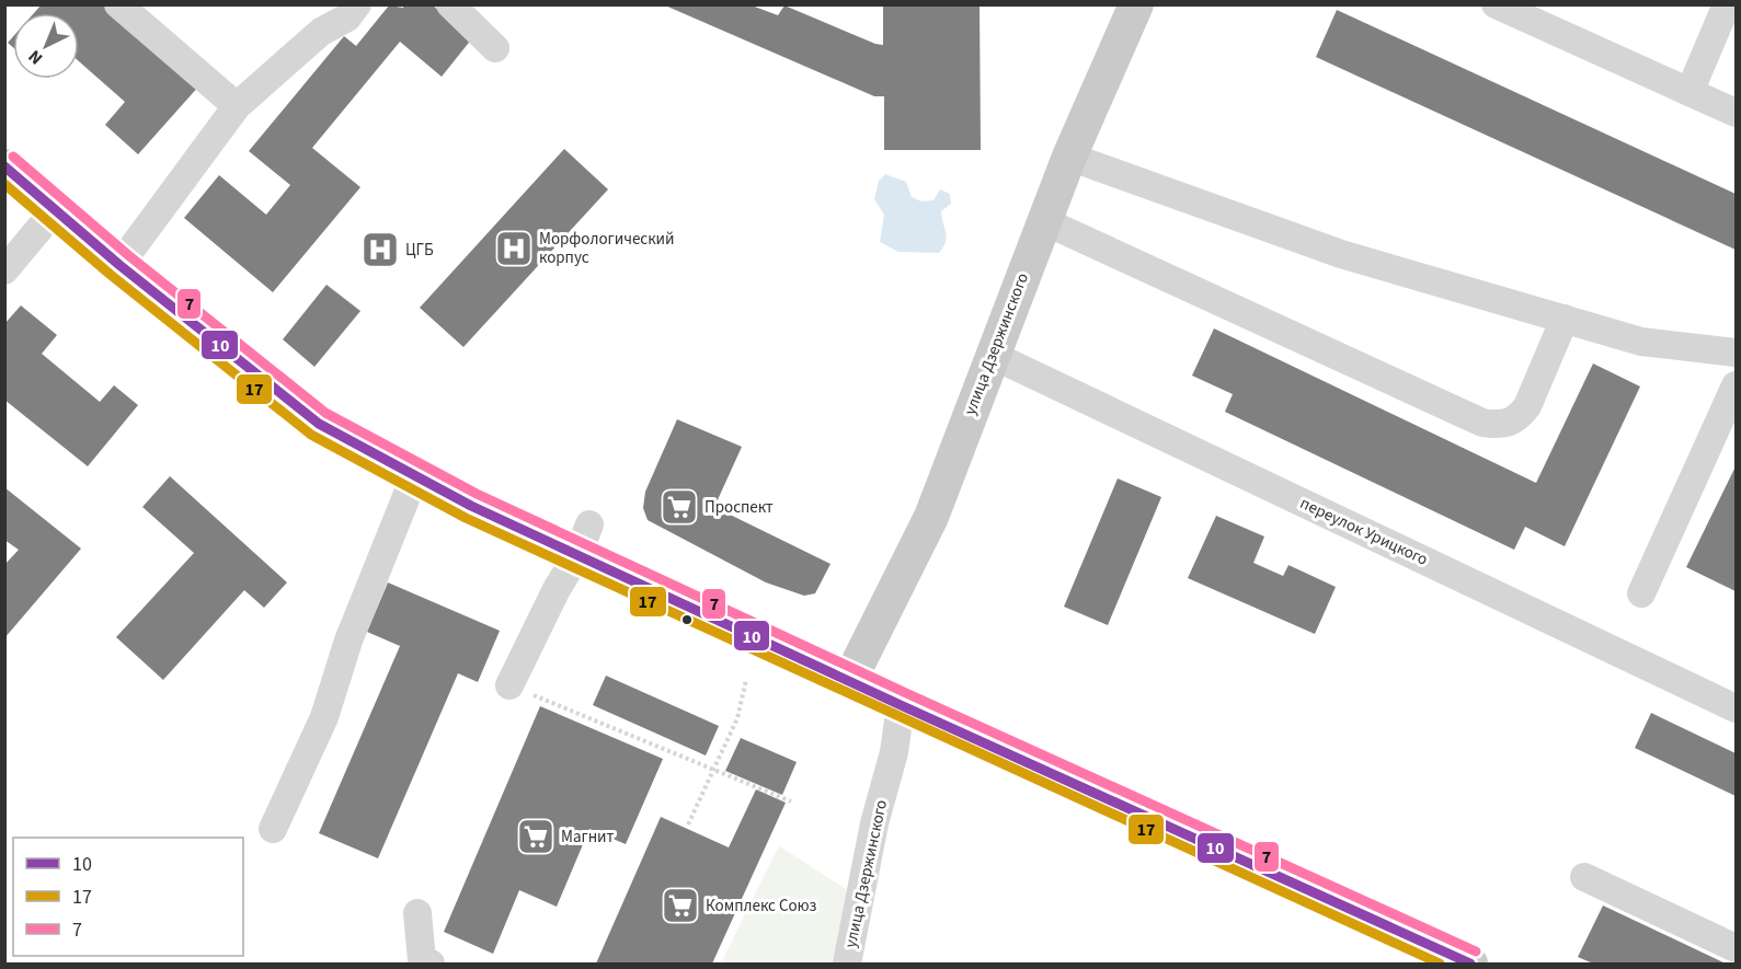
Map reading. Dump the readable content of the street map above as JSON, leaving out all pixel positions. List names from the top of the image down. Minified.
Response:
{"streets":{"main road":["улица Дзержинского"],"street":["переулок Урицкого"]},"crossings":[["улица Дзержинского","переулок Урицкого"]],"places":{"hospital":["Морфологический корпус","ЦГБ"],"supermarket":["Проспект","Магнит","Комплекс Союз"]},"lines":["transit line 7","transit line 10","transit line 17"],"legend":["10","17","7"],"north":"bottom left"}
